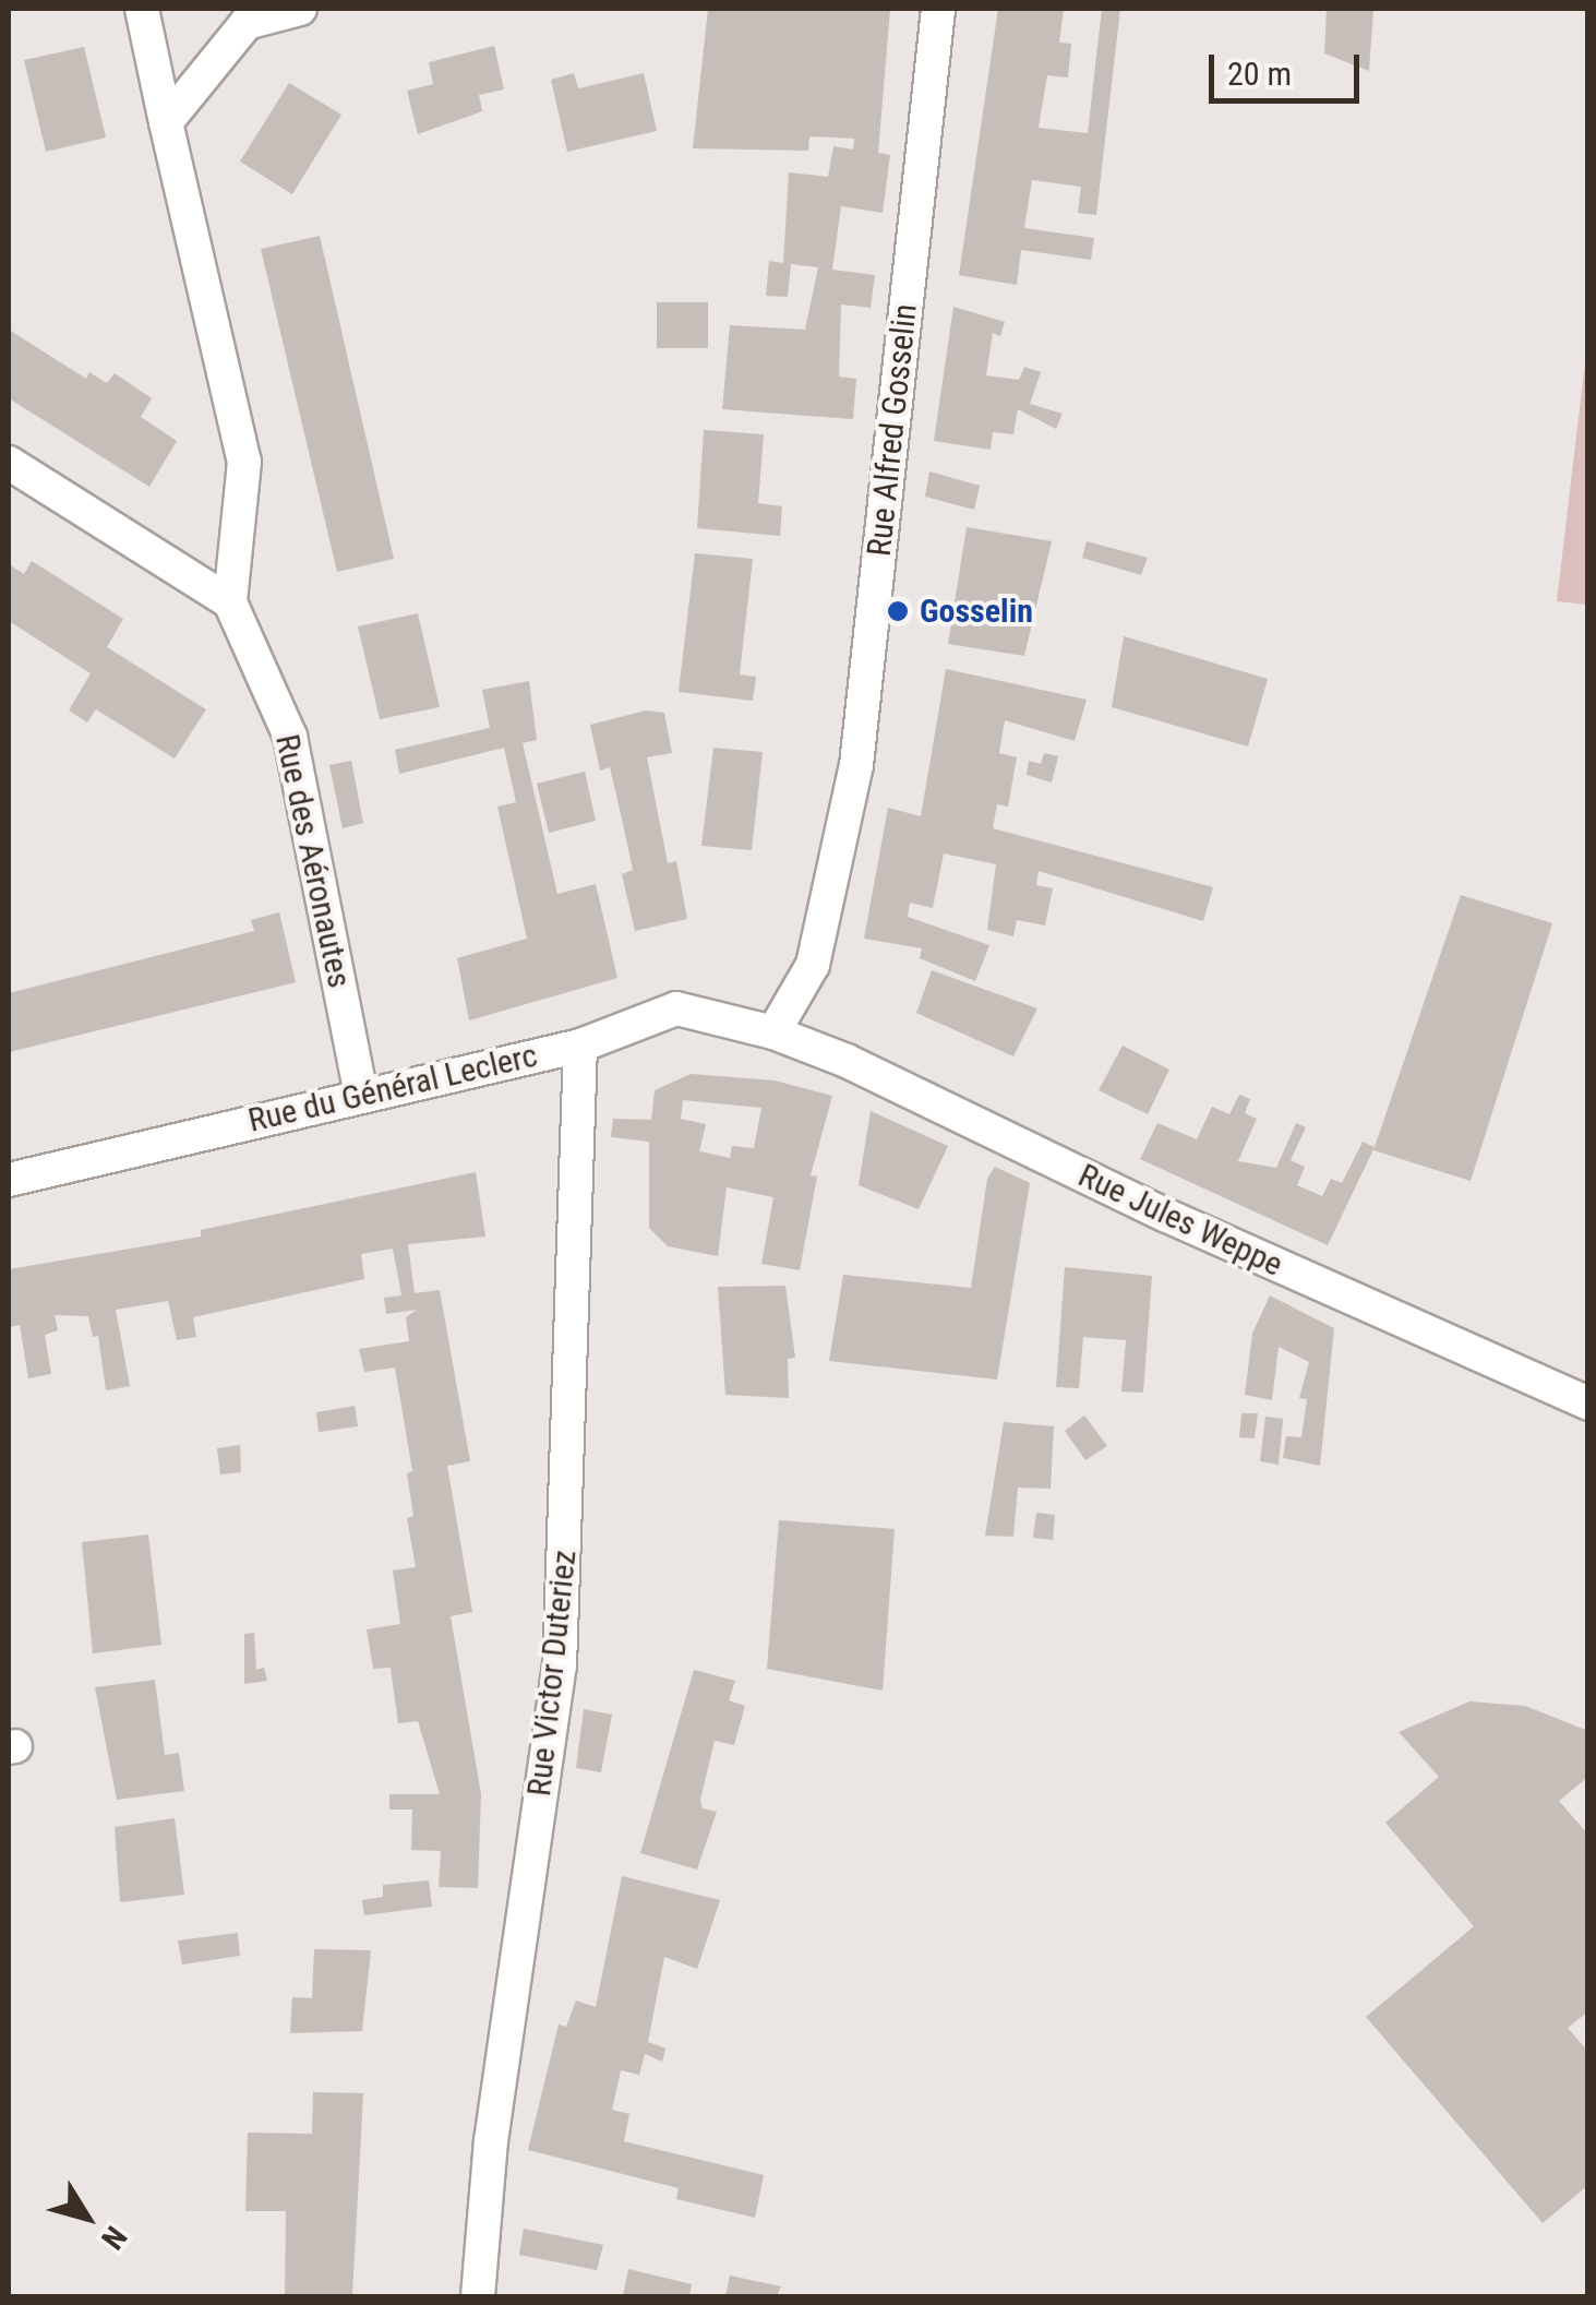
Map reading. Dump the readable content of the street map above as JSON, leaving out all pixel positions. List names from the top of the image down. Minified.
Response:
{"streets":{"street":["Rue Alfred Gosselin","Rue des Aéronautes","Rue du Général Leclerc","Rue Jules Weppe","Rue Victor Duteriez"]},"crossings":[["Rue Alfred Gosselin","Rue du Général Leclerc"],["Rue Alfred Gosselin","Rue Jules Weppe"],["Rue des Aéronautes","Rue du Général Leclerc"],["Rue du Général Leclerc","Rue Jules Weppe"],["Rue du Général Leclerc","Rue Victor Duteriez"]],"places":["Gosselin"],"scale_bar":"20 m","north":"bottom right"}
